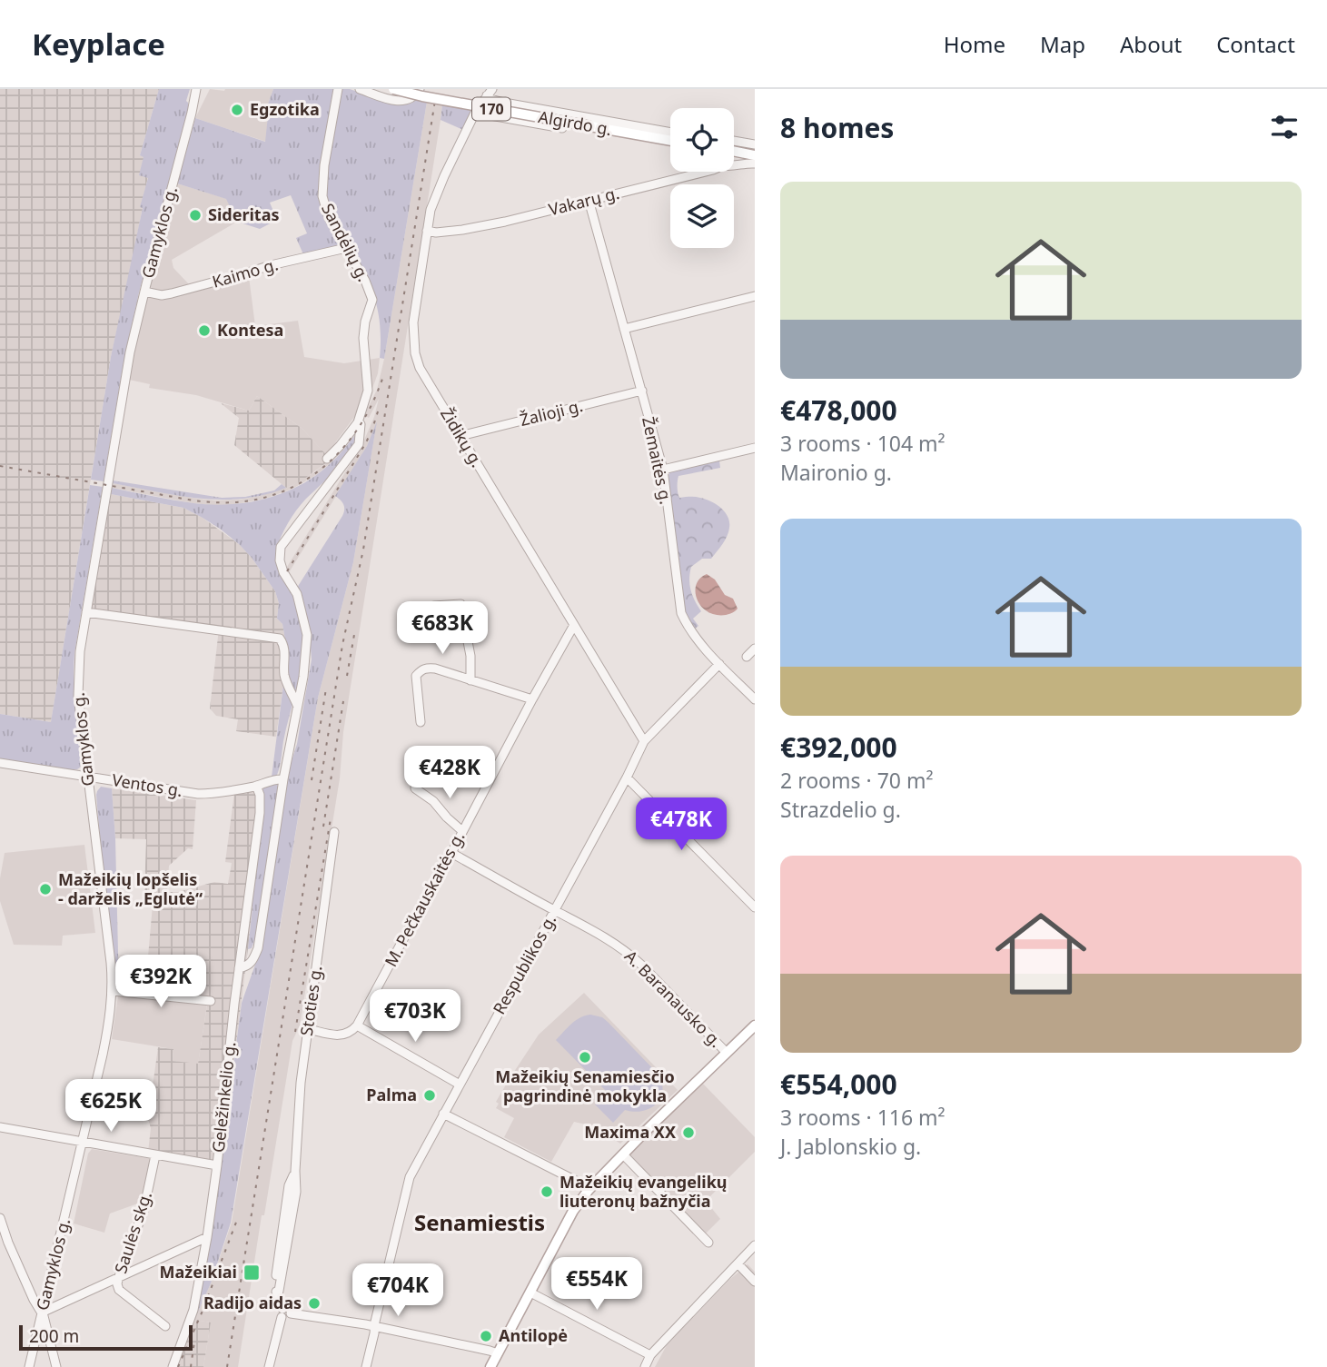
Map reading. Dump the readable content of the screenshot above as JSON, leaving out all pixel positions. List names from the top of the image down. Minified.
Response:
{"streets":{"main road":["170","Algirdo g."],"street":["Vakarų g.","Gamyklos g.","Sandėlių g.","Kaimo g.","Žalioji g.","Židikų g.","Žemaitės g.","Ventos g.","M. Pečkauskaitės g.","Respublikos g.","A. Baranausko g.","Stoties g.","Geležinkelio g.","Saulės skg."]},"crossings":[["Vakarų g.","Židikų g."],["Vakarų g.","Žemaitės g."],["Gamyklos g.","Kaimo g."],["Gamyklos g.","Ventos g."],["Sandėlių g.","Kaimo g."],["Žalioji g.","Židikų g."],["Žalioji g.","Žemaitės g."],["Židikų g.","M. Pečkauskaitės g."],["Židikų g.","Respublikos g."],["Žemaitės g.","Respublikos g."],["Ventos g.","Geležinkelio g."],["M. Pečkauskaitės g.","A. Baranausko g."],["Respublikos g.","A. Baranausko g."]],"districts":["Senamiestis"],"places":{"other":["Egzotika","Sideritas","Kontesa","Mažeikių lopšelis - darželis „Eglutė“","Mažeikių Senamiesčio pagrindinė mokykla","Palma","Maxima XX","Mažeikių evangelikų liuteronų bažnyčia","Radijo aidas","Antilopė"],"transit":["Mažeikiai"]},"scale_bar":"200 m","page":{"header":"Keyplace","nav":["Home","Map","About","Contact"],"heading":"8 homes","list":[{"name":"€478,000","note":"3 rooms · 104 m² · Maironio g."},{"name":"€392,000","note":"2 rooms · 70 m² · Strazdelio g."},{"name":"€554,000","note":"3 rooms · 116 m² · J. Jablonskio g."}],"price":["€683K","€428K","€478K","€392K","€703K","€625K","€554K","€704K"],"scale":"200 m"}}
